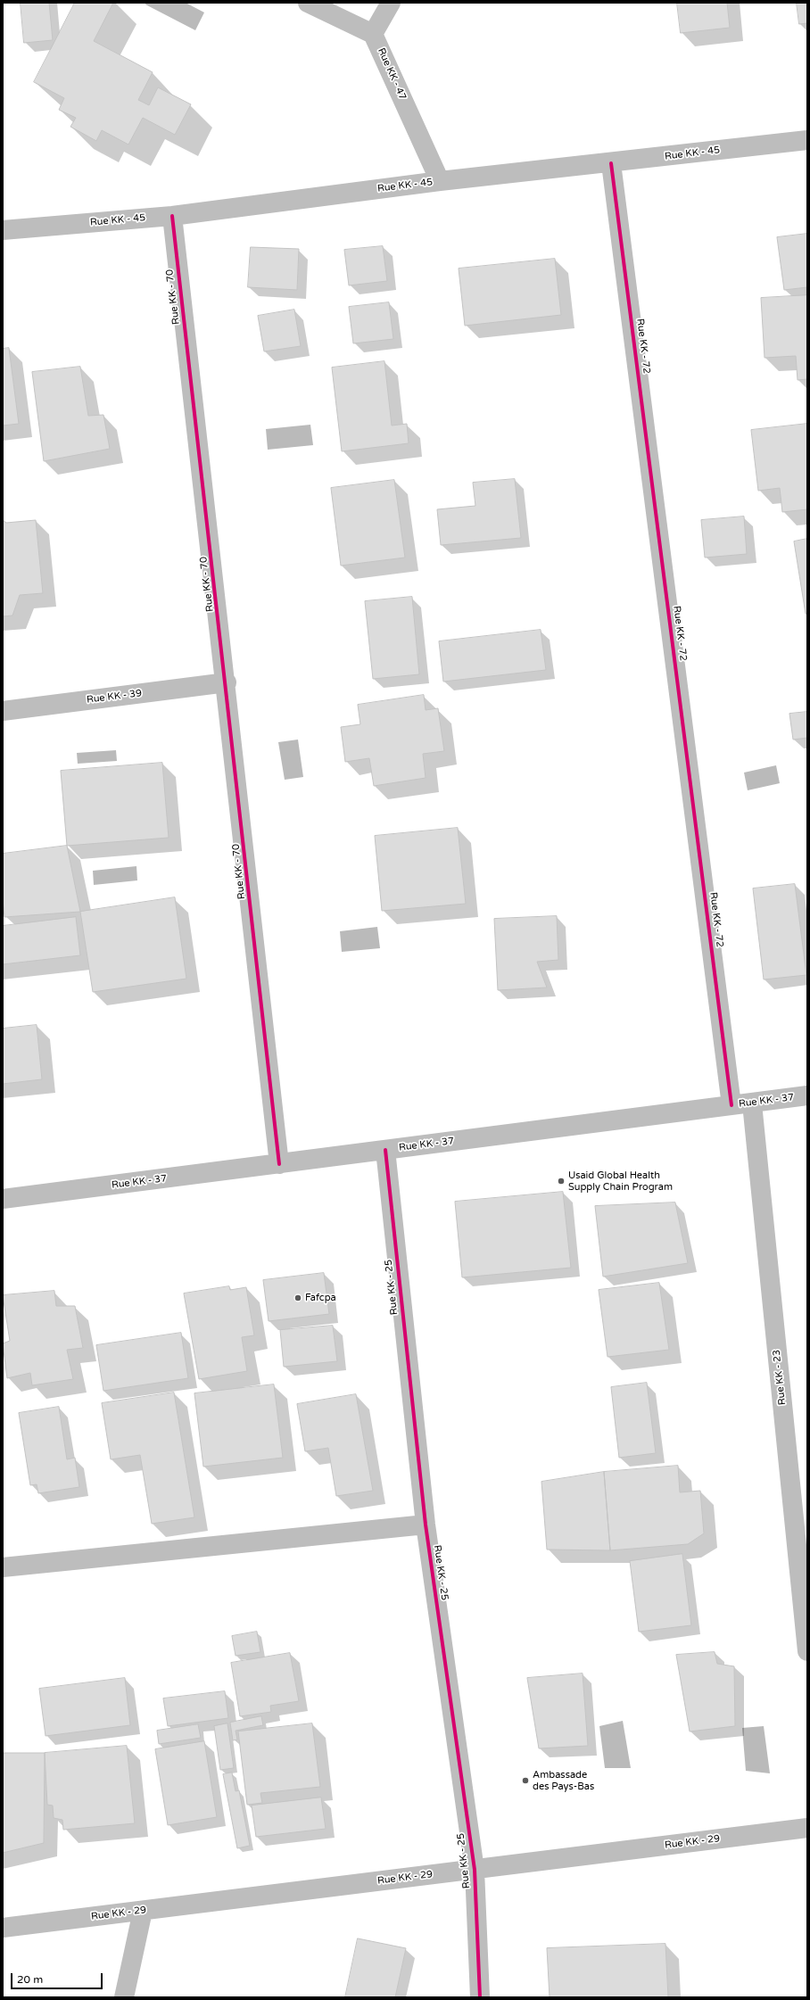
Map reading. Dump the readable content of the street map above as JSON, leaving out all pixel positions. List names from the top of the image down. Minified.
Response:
{"streets":{"street":["Rue KK - 47","Rue KK - 45","Rue KK - 70","Rue KK - 72","Rue KK - 39","Rue KK - 37","Rue KK - 25","Rue KK - 23","Rue KK - 29"]},"crossings":[["Rue KK - 47","Rue KK - 45"],["Rue KK - 45","Rue KK - 70"],["Rue KK - 45","Rue KK - 72"],["Rue KK - 70","Rue KK - 39"],["Rue KK - 70","Rue KK - 37"],["Rue KK - 72","Rue KK - 37"],["Rue KK - 37","Rue KK - 25"],["Rue KK - 37","Rue KK - 23"],["Rue KK - 25","Rue KK - 29"]],"places":["Usaid Global Health Supply Chain Program","Fafcpa","Ambassade des Pays-Bas"],"scale_bar":"20 m"}
